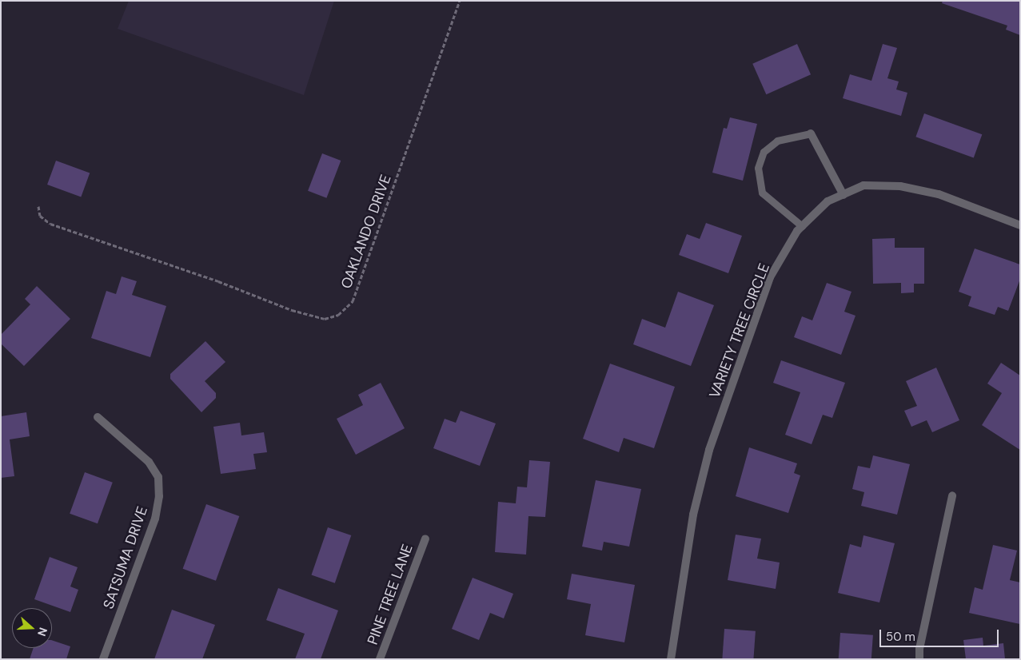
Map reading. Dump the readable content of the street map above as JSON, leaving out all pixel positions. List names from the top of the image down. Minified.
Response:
{"streets":{"street":["VARIETY TREE CIRCLE","SATSUMA DRIVE","PINE TREE LANE"],"path":["OAKLANDO DRIVE"]},"scale_bar":"50 m","north":"right"}
